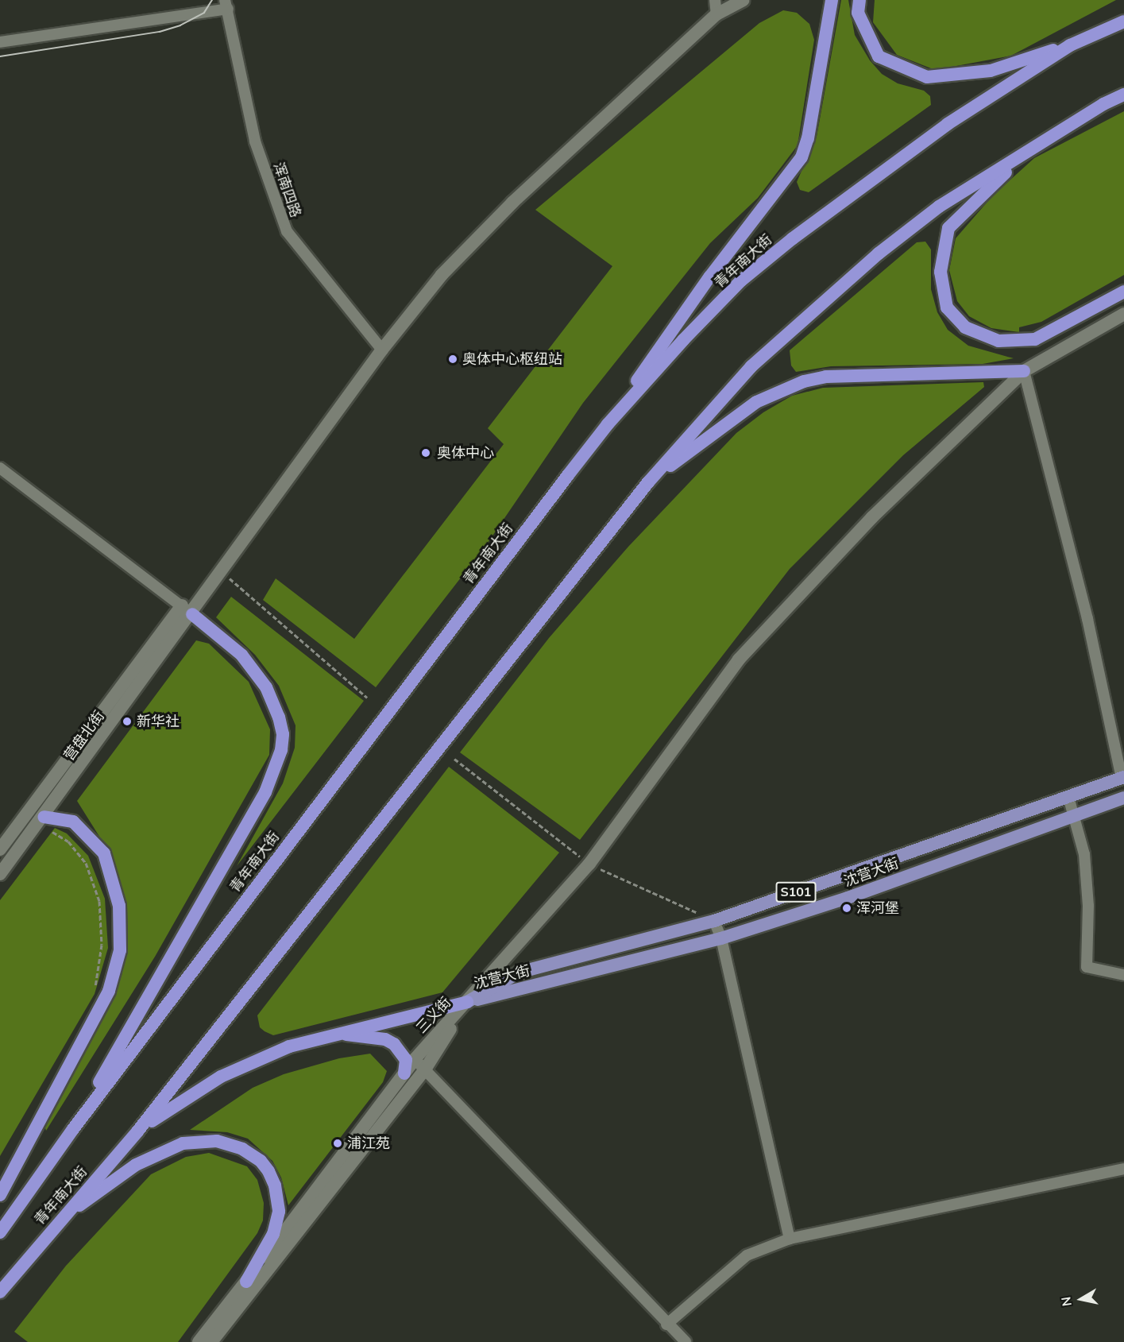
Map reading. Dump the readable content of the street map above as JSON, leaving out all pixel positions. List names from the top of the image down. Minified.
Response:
{"streets":{"highway":["青年南大街"],"main road":["沈营大街","S101"],"street":["浑南四路","营盘北街","三义街"]},"crossings":[["沈营大街","三义街"]],"places":["奥体中心枢纽站","奥体中心","新华社","浑河堡","浦江苑"],"north":"left"}
